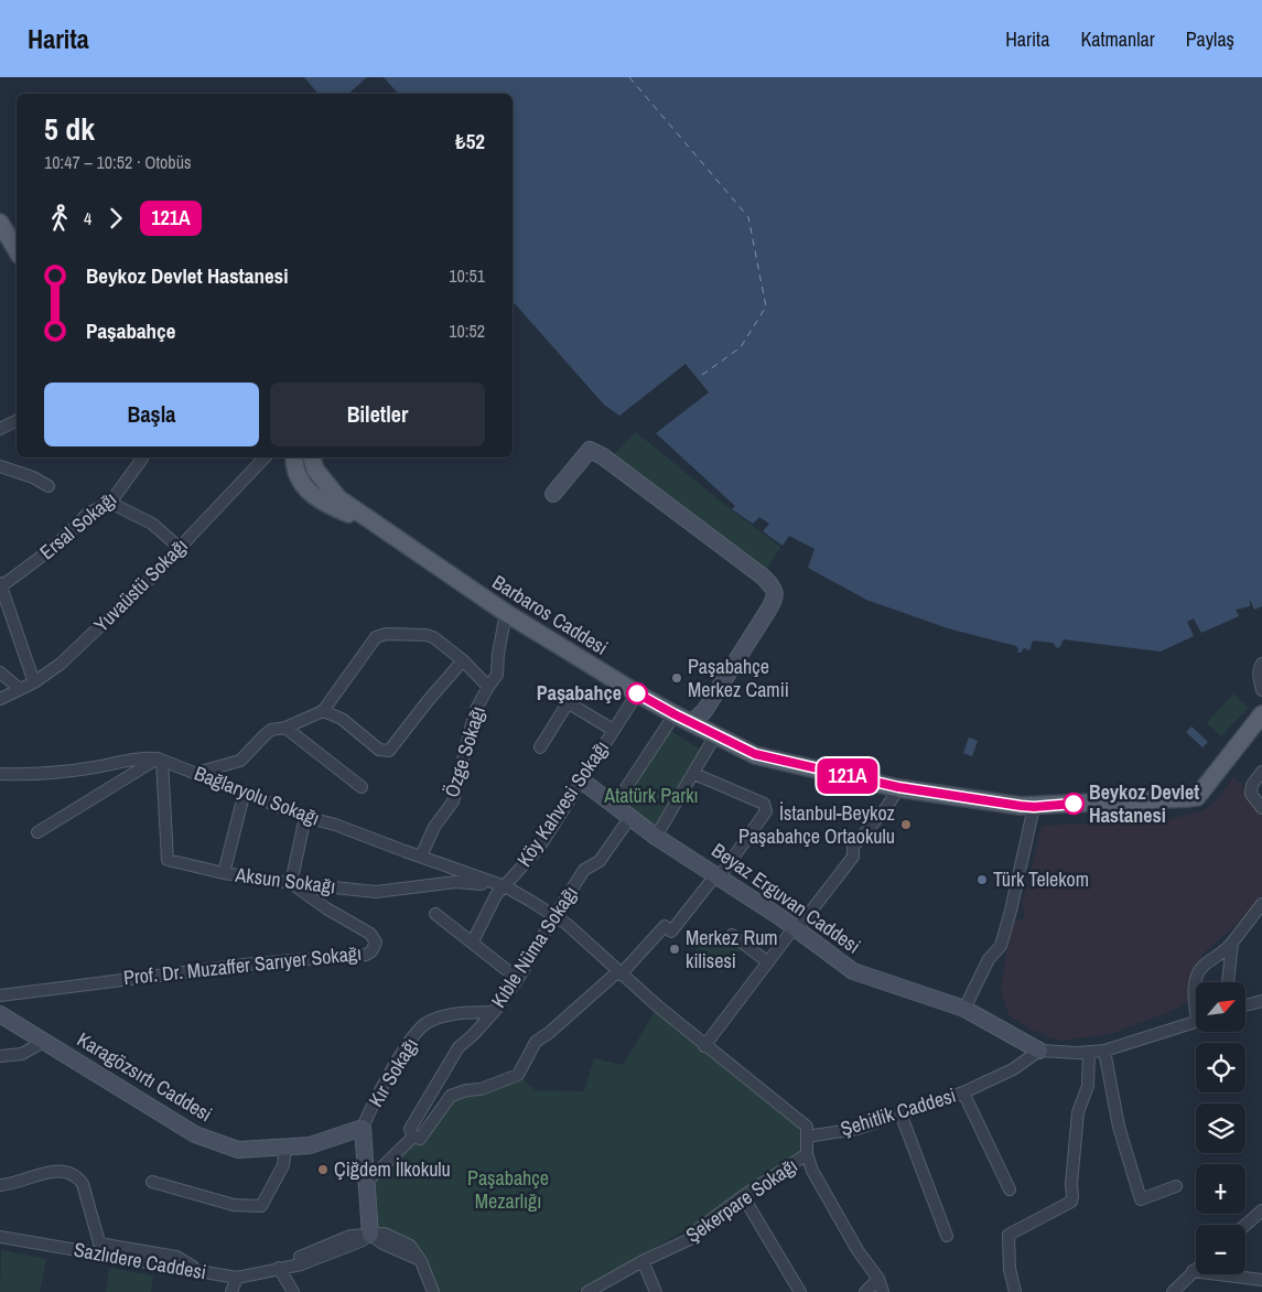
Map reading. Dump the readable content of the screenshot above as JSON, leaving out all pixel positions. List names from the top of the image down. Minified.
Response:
{"streets":{"main road":["Barbaros Caddesi","Beyaz Erguvan Caddesi","Karagözsırtı Caddesi"],"street":["Ersal Sokağı","Yuvaüstü Sokağı","Özge Sokağı","Bağlaryolu Sokağı","Köy Kahvesi Sokağı","Aksun Sokağı","Kıble Nüma Sokağı","Prof. Dr. Muzaffer Sarıyer Sokağı","Kır Sokağı","Şehitlik Caddesi","Şekerpare Sokağı","Sazlıdere Caddesi"]},"crossings":[["Barbaros Caddesi","Özge Sokağı"],["Barbaros Caddesi","Köy Kahvesi Sokağı"],["Özge Sokağı","Bağlaryolu Sokağı"],["Bağlaryolu Sokağı","Köy Kahvesi Sokağı"],["Bağlaryolu Sokağı","Aksun Sokağı"],["Köy Kahvesi Sokağı","Aksun Sokağı"],["Köy Kahvesi Sokağı","Beyaz Erguvan Caddesi"],["Aksun Sokağı","Prof. Dr. Muzaffer Sarıyer Sokağı"],["Beyaz Erguvan Caddesi","Kıble Nüma Sokağı"],["Beyaz Erguvan Caddesi","Şehitlik Caddesi"],["Kıble Nüma Sokağı","Kır Sokağı"],["Kır Sokağı","Karagözsırtı Caddesi"]],"parks":["Atatürk Parkı","Paşabahçe Mezarlığı"],"places":["Paşabahçe Merkez Camii","Paşabahçe","Beykoz Devlet Hastanesi","İstanbul-Beykoz Paşabahçe Ortaokulu","Türk Telekom","Merkez Rum kilisesi","Çiğdem İlkokulu"],"lines":["bus line 121A"],"north":"top right","page":{"header":"Harita","nav":["Harita","Katmanlar","Paylaş"],"on_map":"121A","heading":["5 dk","10:47 – 10:52 · Otobüs","₺52"],"legs":["4","121A"],"list":[{"name":"Beykoz Devlet Hastanesi","value":"10:51"},{"name":"Paşabahçe","value":"10:52"}],"buttons":["Başla","Biletler"],"map_buttons":["+","−"]}}
